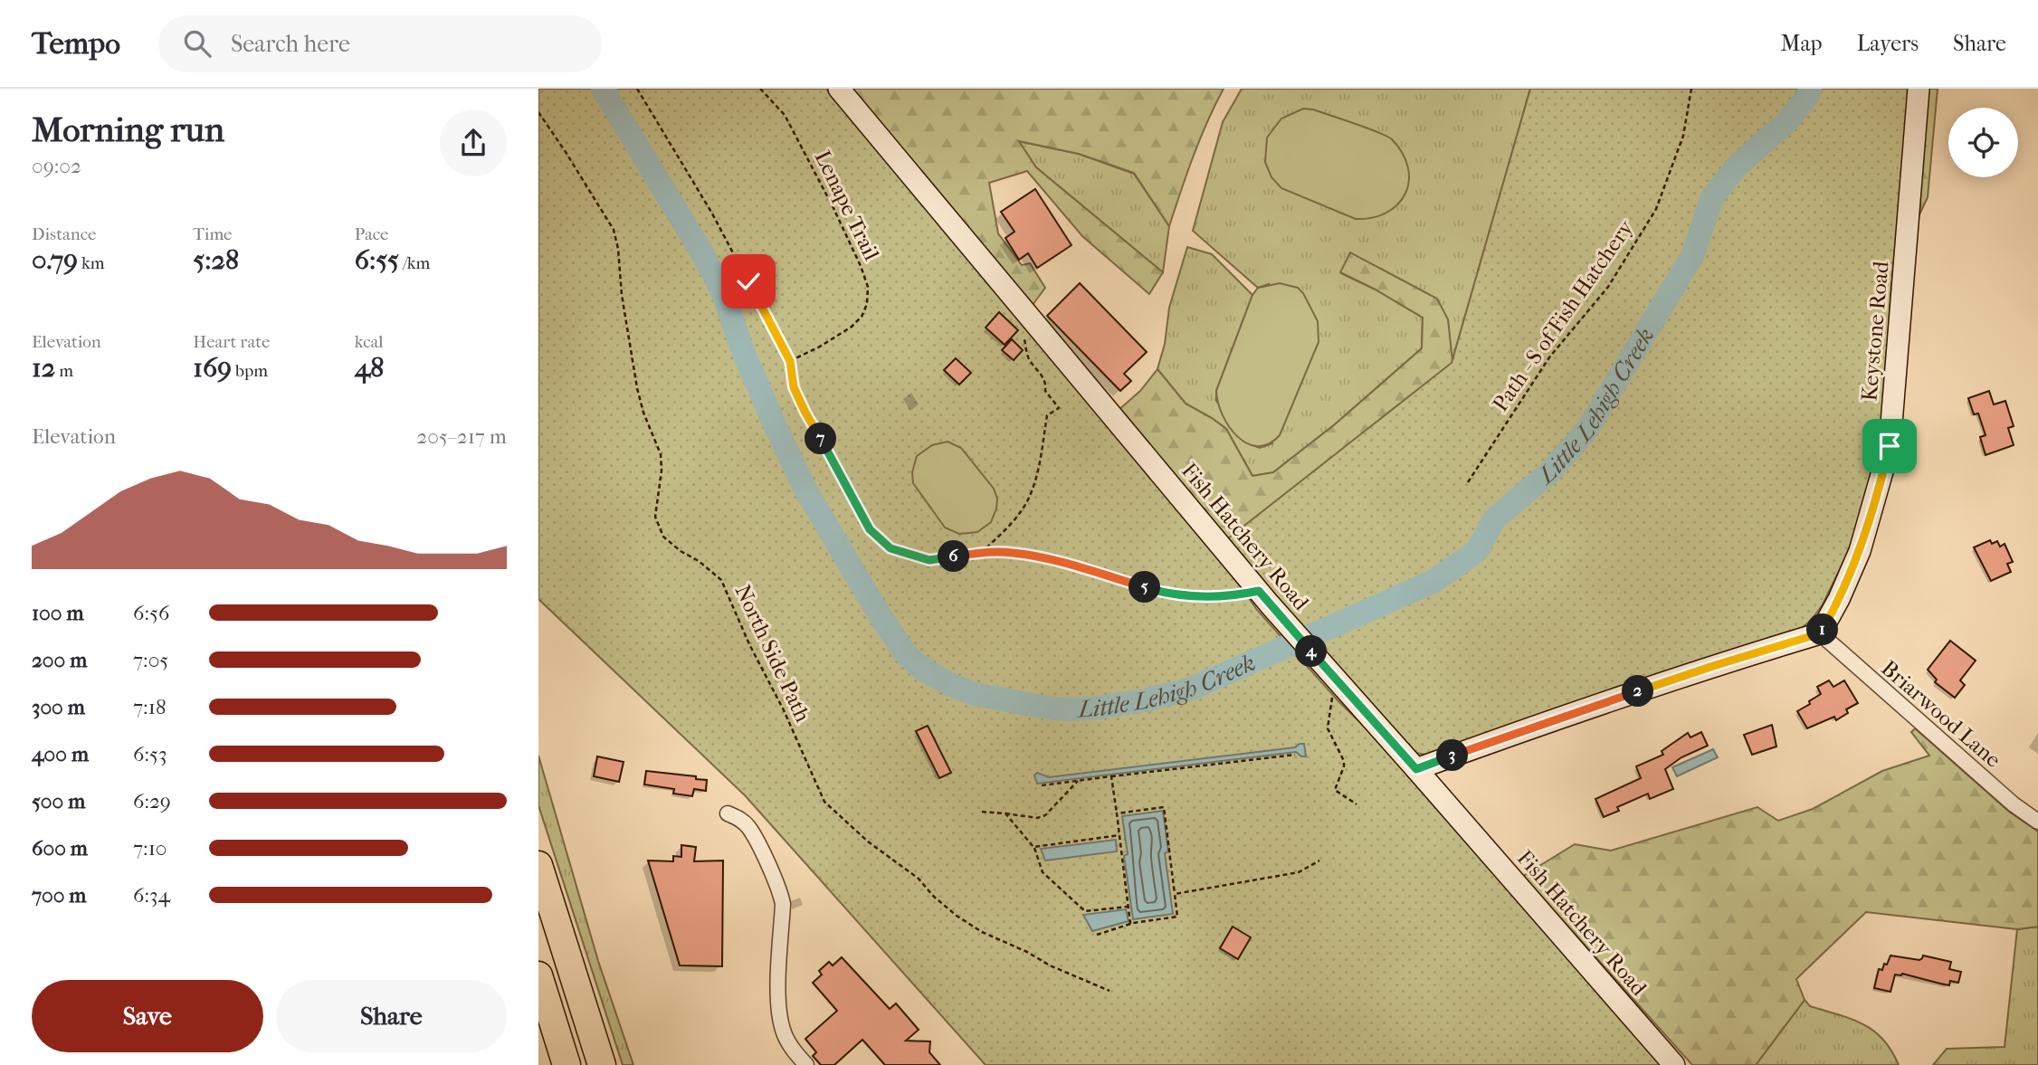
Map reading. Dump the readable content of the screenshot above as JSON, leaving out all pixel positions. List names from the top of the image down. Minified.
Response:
{"streets":{"street":["Keystone Road","Fish Hatchery Road","Briarwood Lane"],"path":["Lenape Trail","Path - S of Fish Hatchery","North Side Path"]},"crossings":[["Keystone Road","Briarwood Lane"]],"water":["Little Lehigh Creek"],"page":{"header":"Tempo","search":"Search here","nav":["Map","Layers","Share"],"heading":["Morning run","09:02"],"stats":[["Distance","0.79 km"],["Time","5:28"],["Pace","6:55 /km"],["Elevation","12 m"],["Heart rate","169 bpm"],["kcal","48"]],"chart":["Elevation","205–217 m"],"pins":["7","6","5","1","4","2","3"],"list":[{"name":"100 m","note":"6:56"},{"name":"200 m","note":"7:05"},{"name":"300 m","note":"7:18"},{"name":"400 m","note":"6:53"},{"name":"500 m","note":"6:29"},{"name":"600 m","note":"7:10"},{"name":"700 m","note":"6:34"}],"buttons":["Save","Share"]}}
